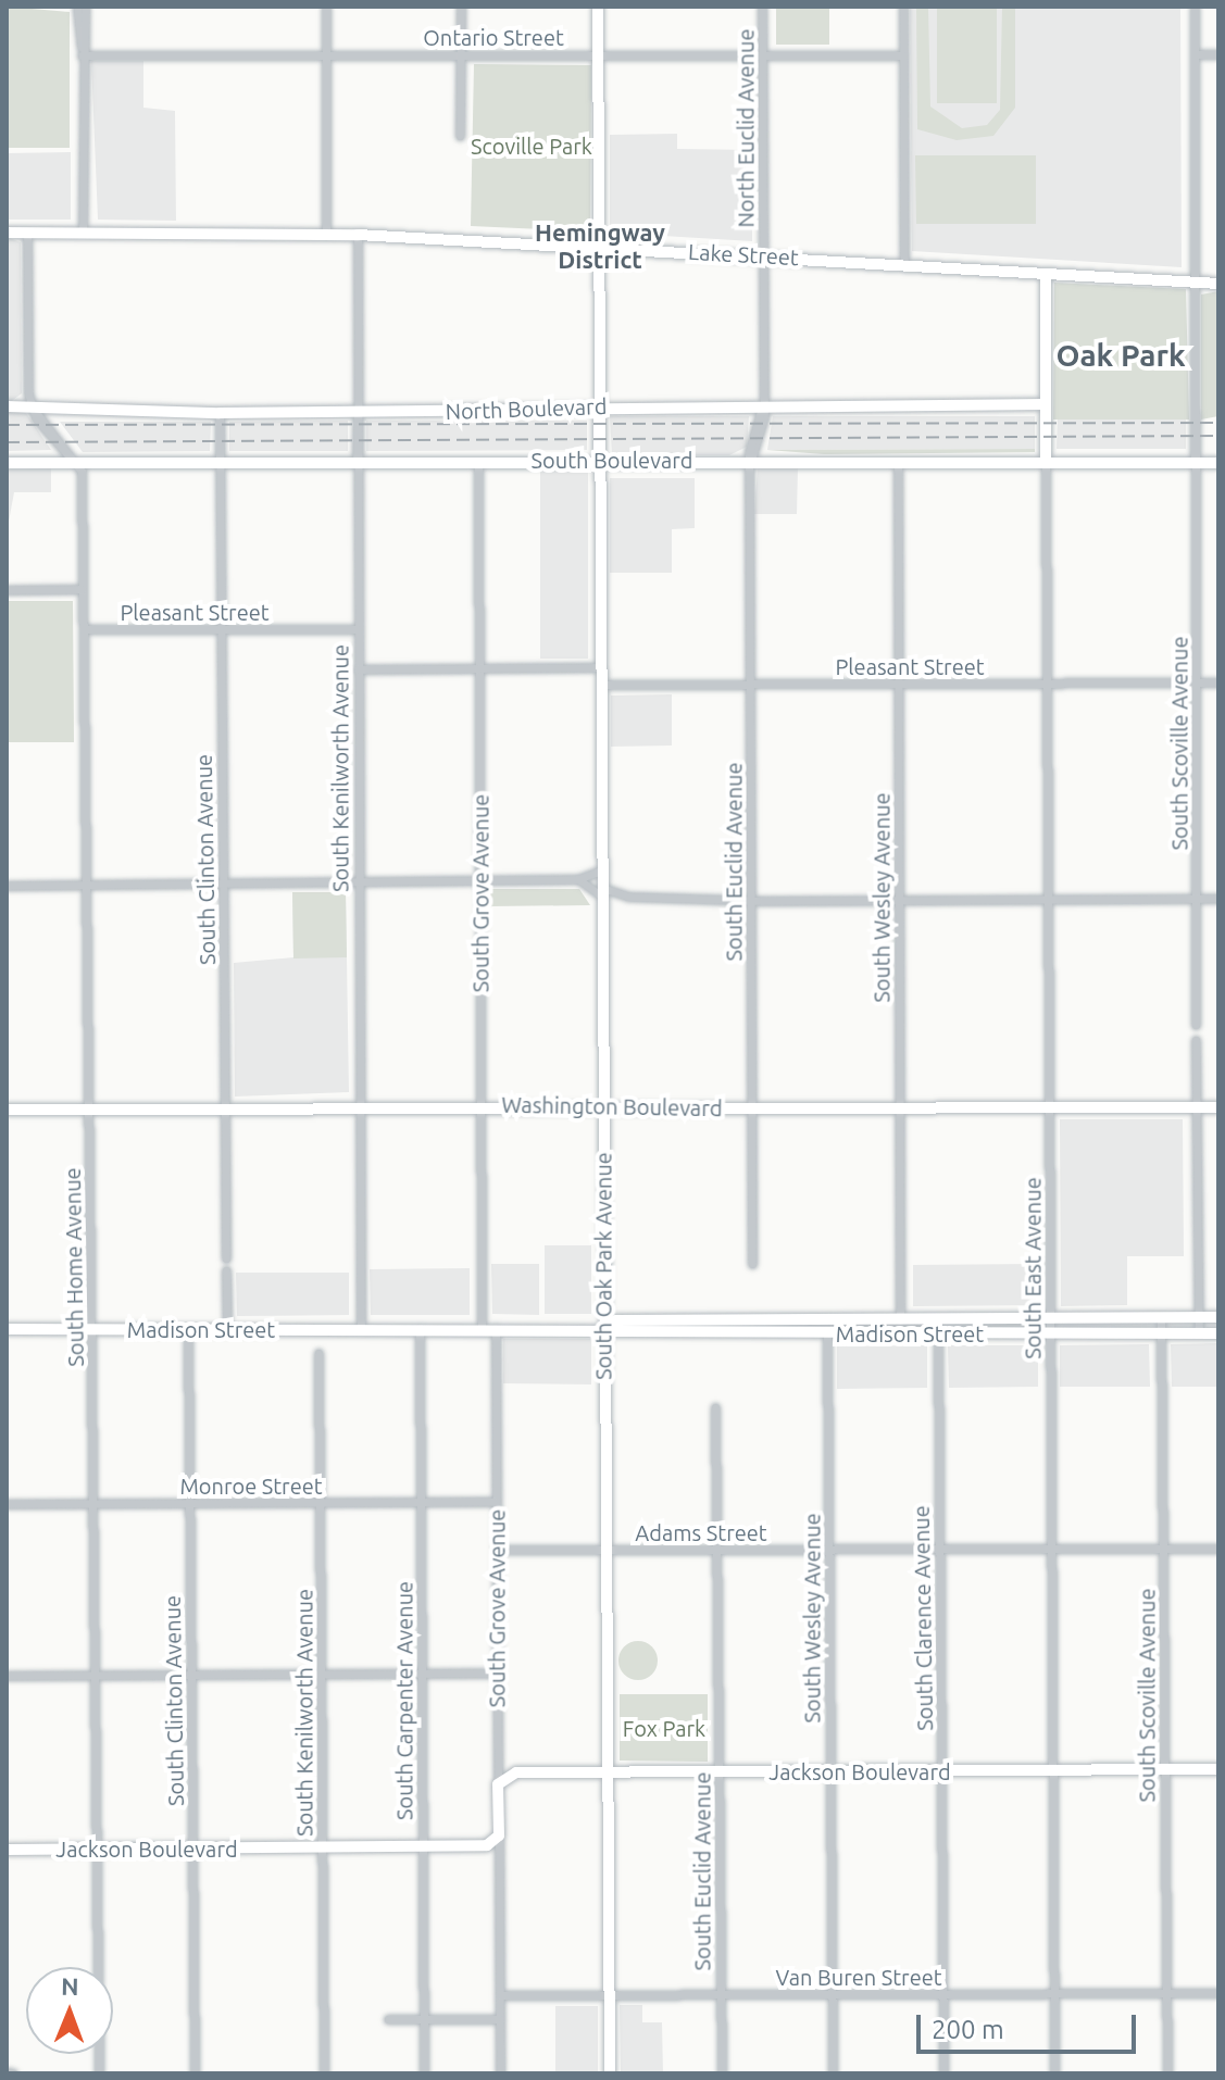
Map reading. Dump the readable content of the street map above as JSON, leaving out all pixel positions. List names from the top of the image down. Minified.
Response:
{"streets":{"street":["Ontario Street","North Euclid Avenue","Lake Street","North Boulevard","South Boulevard","Pleasant Street","South Scoville Avenue","South Kenilworth Avenue","South Clinton Avenue","South Euclid Avenue","South Grove Avenue","South Wesley Avenue","Washington Boulevard","South Oak Park Avenue","South Home Avenue","South East Avenue","Madison Street","Monroe Street","Adams Street","South Clarence Avenue","South Carpenter Avenue","Jackson Boulevard","Van Buren Street"]},"crossings":[["Ontario Street","North Euclid Avenue"],["Ontario Street","South Oak Park Avenue"],["North Euclid Avenue","Lake Street"],["North Euclid Avenue","North Boulevard"],["North Euclid Avenue","South Boulevard"],["North Euclid Avenue","South Euclid Avenue"],["Lake Street","South Scoville Avenue"],["Lake Street","South Kenilworth Avenue"],["Lake Street","South Oak Park Avenue"],["North Boulevard","South Kenilworth Avenue"],["North Boulevard","South Clinton Avenue"],["North Boulevard","South Oak Park Avenue"],["South Boulevard","South Scoville Avenue"],["South Boulevard","South Kenilworth Avenue"],["South Boulevard","South Clinton Avenue"],["South Boulevard","South Euclid Avenue"],["South Boulevard","South Grove Avenue"],["South Boulevard","South Wesley Avenue"],["South Boulevard","South Oak Park Avenue"],["South Boulevard","South Home Avenue"],["South Boulevard","South East Avenue"],["Pleasant Street","South Scoville Avenue"],["Pleasant Street","South Kenilworth Avenue"],["Pleasant Street","South Clinton Avenue"],["Pleasant Street","South Euclid Avenue"],["Pleasant Street","South Wesley Avenue"],["Pleasant Street","South Oak Park Avenue"],["Pleasant Street","South Home Avenue"],["Pleasant Street","South East Avenue"],["South Scoville Avenue","Madison Street"],["South Scoville Avenue","Adams Street"],["South Scoville Avenue","Jackson Boulevard"],["South Scoville Avenue","Van Buren Street"],["South Kenilworth Avenue","Washington Boulevard"],["South Kenilworth Avenue","Madison Street"],["South Kenilworth Avenue","Monroe Street"],["South Kenilworth Avenue","Jackson Boulevard"],["South Clinton Avenue","Washington Boulevard"],["South Clinton Avenue","Madison Street"],["South Clinton Avenue","Monroe Street"],["South Clinton Avenue","Jackson Boulevard"],["South Euclid Avenue","Washington Boulevard"],["South Euclid Avenue","Adams Street"],["South Euclid Avenue","Jackson Boulevard"],["South Euclid Avenue","Van Buren Street"],["South Grove Avenue","Washington Boulevard"],["South Grove Avenue","Madison Street"],["South Grove Avenue","Monroe Street"],["South Grove Avenue","Adams Street"],["South Grove Avenue","Jackson Boulevard"],["South Grove Avenue","Van Buren Street"],["South Wesley Avenue","Washington Boulevard"],["South Wesley Avenue","Madison Street"],["South Wesley Avenue","Adams Street"],["South Wesley Avenue","Jackson Boulevard"],["South Wesley Avenue","Van Buren Street"],["Washington Boulevard","South Oak Park Avenue"],["Washington Boulevard","South Home Avenue"],["Washington Boulevard","South East Avenue"],["South Oak Park Avenue","Madison Street"],["South Oak Park Avenue","Adams Street"],["South Oak Park Avenue","Jackson Boulevard"],["South Oak Park Avenue","Van Buren Street"],["South Home Avenue","Madison Street"],["South Home Avenue","Monroe Street"],["South Home Avenue","Jackson Boulevard"],["South East Avenue","Madison Street"],["South East Avenue","Adams Street"],["South East Avenue","Jackson Boulevard"],["South East Avenue","Van Buren Street"],["Madison Street","South Clarence Avenue"],["Madison Street","South Carpenter Avenue"],["Monroe Street","South Carpenter Avenue"],["Adams Street","South Clarence Avenue"],["South Clarence Avenue","Jackson Boulevard"],["South Clarence Avenue","Van Buren Street"],["South Carpenter Avenue","Jackson Boulevard"]],"districts":["Hemingway District","Oak Park"],"parks":["Scoville Park","Fox Park"],"scale_bar":"200 m","north":"top"}
